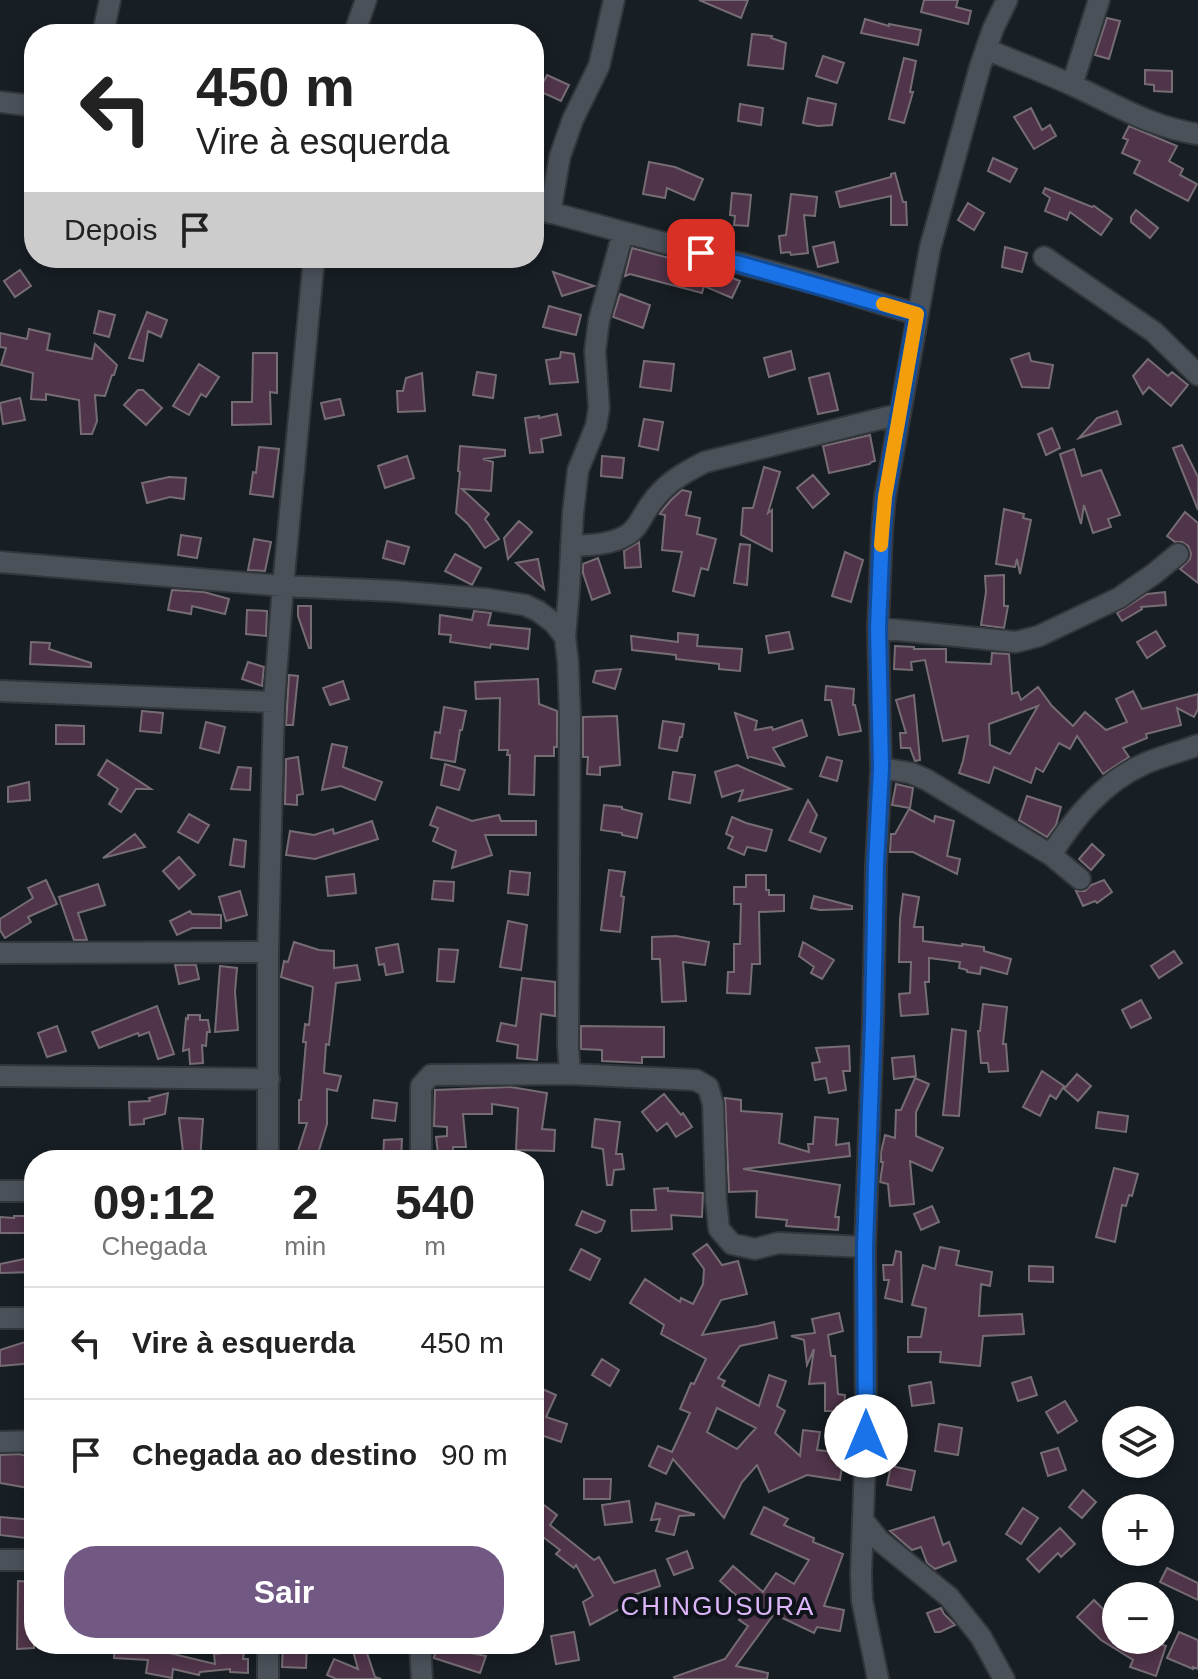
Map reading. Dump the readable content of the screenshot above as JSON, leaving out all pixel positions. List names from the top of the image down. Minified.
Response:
{"districts":["CHINGUSURA"],"page":{"turn":["450 m","Vire à esquerda"],"then":"Depois","eta":["09:12","Chegada","2","min","540","m"],"list":[{"name":"Vire à esquerda","value":"450 m"},{"name":"Chegada ao destino","value":"90 m"}],"map_buttons":["+","−"],"buttons":"Sair"}}
